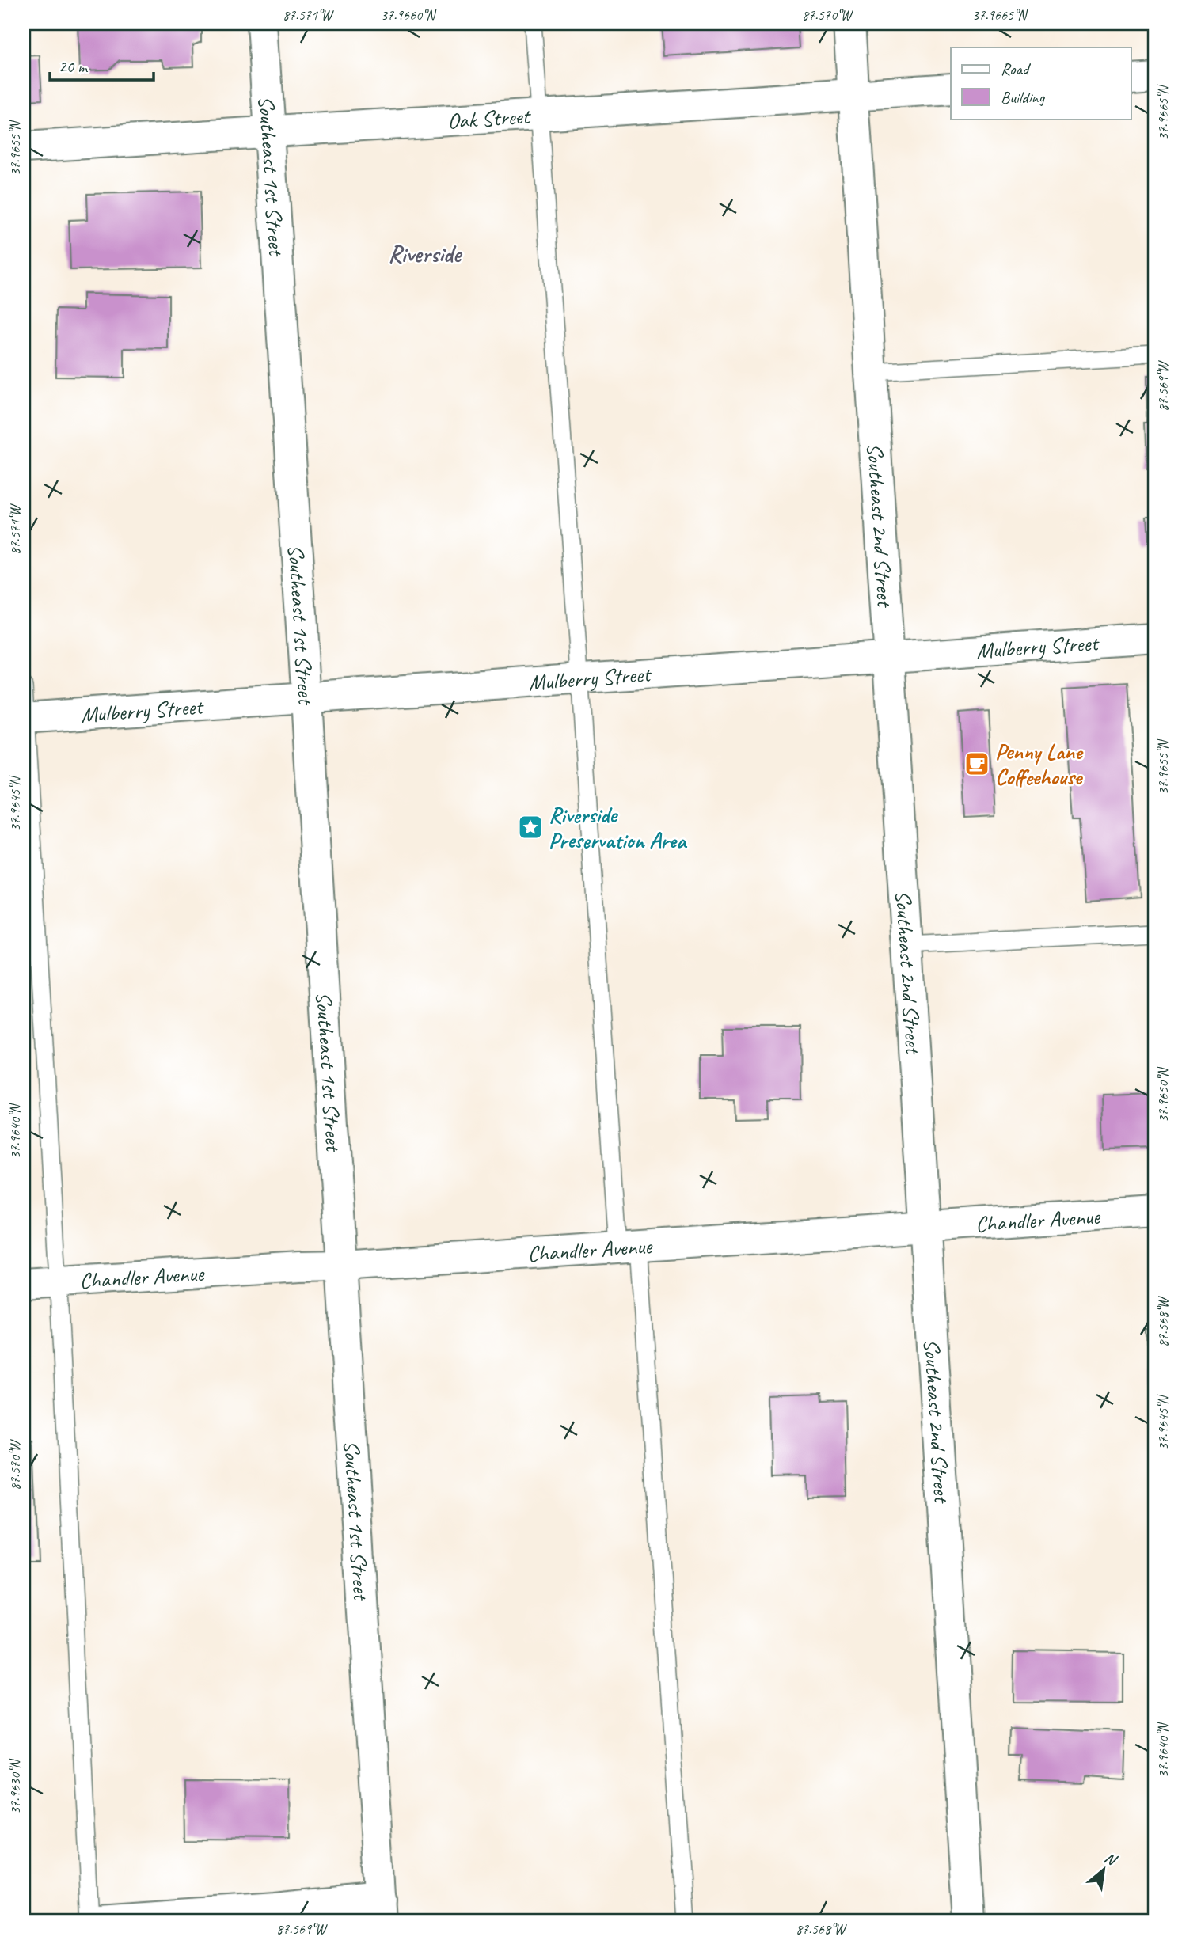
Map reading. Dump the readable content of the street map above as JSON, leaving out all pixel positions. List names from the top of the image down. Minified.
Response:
{"streets":{"street":["Oak Street","Southeast 1st Street","Southeast 2nd Street","Mulberry Street","Chandler Avenue"]},"crossings":[["Oak Street","Southeast 1st Street"],["Oak Street","Southeast 2nd Street"],["Southeast 1st Street","Mulberry Street"],["Southeast 1st Street","Chandler Avenue"],["Southeast 2nd Street","Mulberry Street"],["Southeast 2nd Street","Chandler Avenue"]],"districts":["Riverside"],"places":{"cafe":["Penny Lane Coffeehouse"],"place":["Riverside Preservation Area"]},"legend":["Road","Building"],"scale_bar":"20 m","north":"top right","coordinates":["87.571°W","37.9660°N","87.570°W","37.9665°N","37.9655°N","87.569°W","37.9645°N","37.9650°N","37.9640°N","87.568°W","37.9630°N"]}
